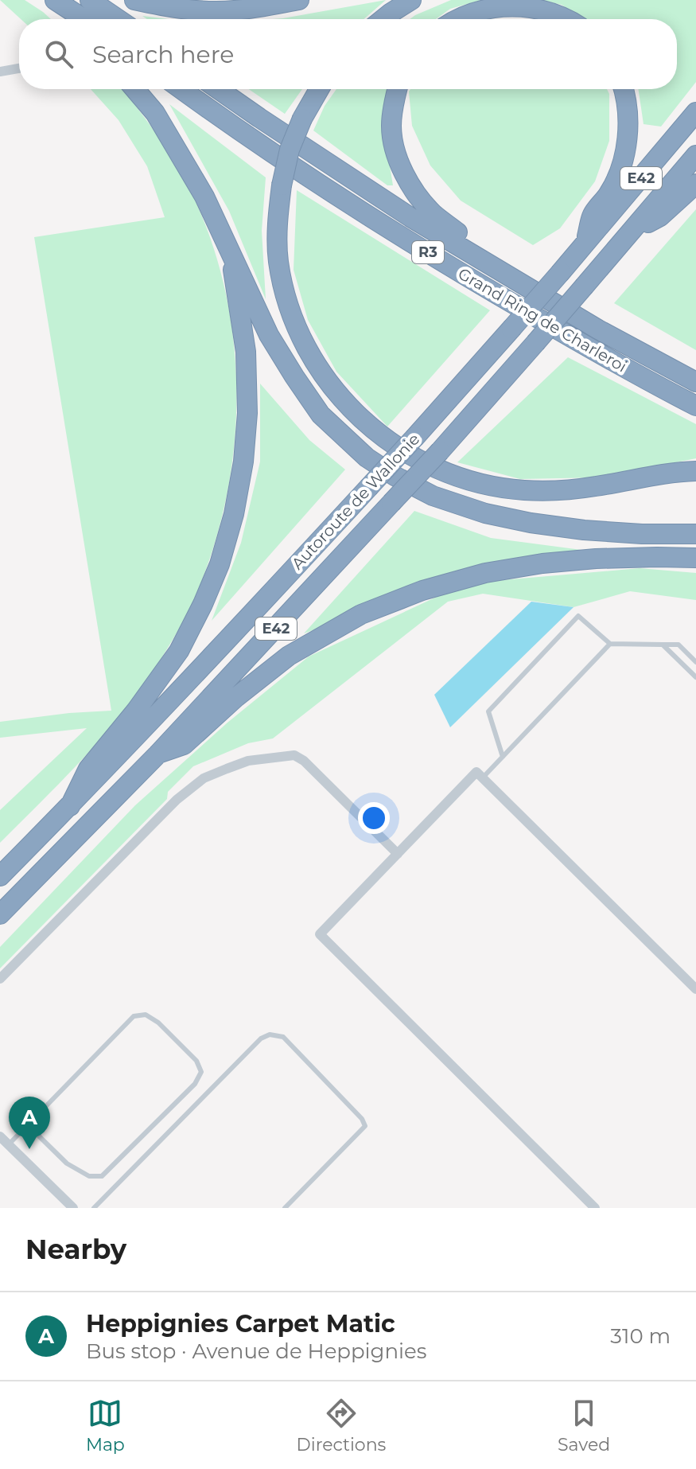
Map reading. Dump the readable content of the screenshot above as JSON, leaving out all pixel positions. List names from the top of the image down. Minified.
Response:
{"streets":{"highway":["E42","R3","Grand Ring de Charleroi","Autoroute de Wallonie"]},"page":{"search":"Search here","pins":"A","heading":"Nearby","list":[{"mark":"A","name":"Heppignies Carpet Matic","note":"Bus stop · Avenue de Heppignies","value":"310 m"}],"nav":["Map","Directions","Saved"]}}
